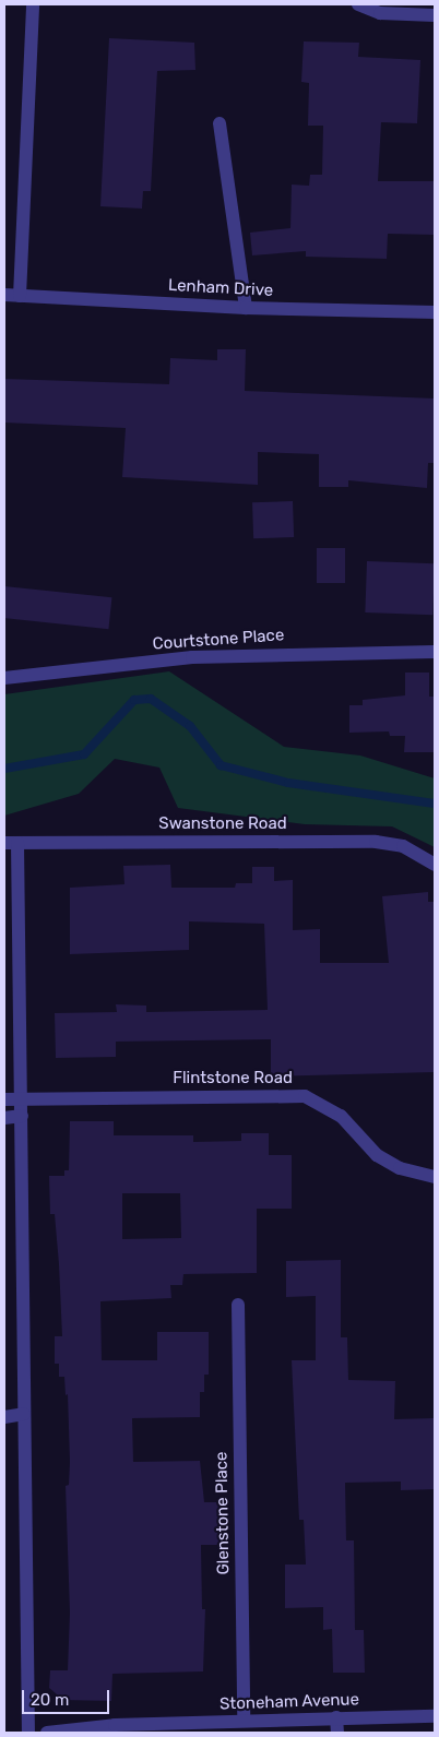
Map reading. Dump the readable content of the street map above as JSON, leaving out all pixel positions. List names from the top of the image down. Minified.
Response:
{"streets":{"street":["Lenham Drive","Courtstone Place","Swanstone Road","Flintstone Road","Glenstone Place","Stoneham Avenue"]},"crossings":[["Glenstone Place","Stoneham Avenue"]],"scale_bar":"20 m"}
